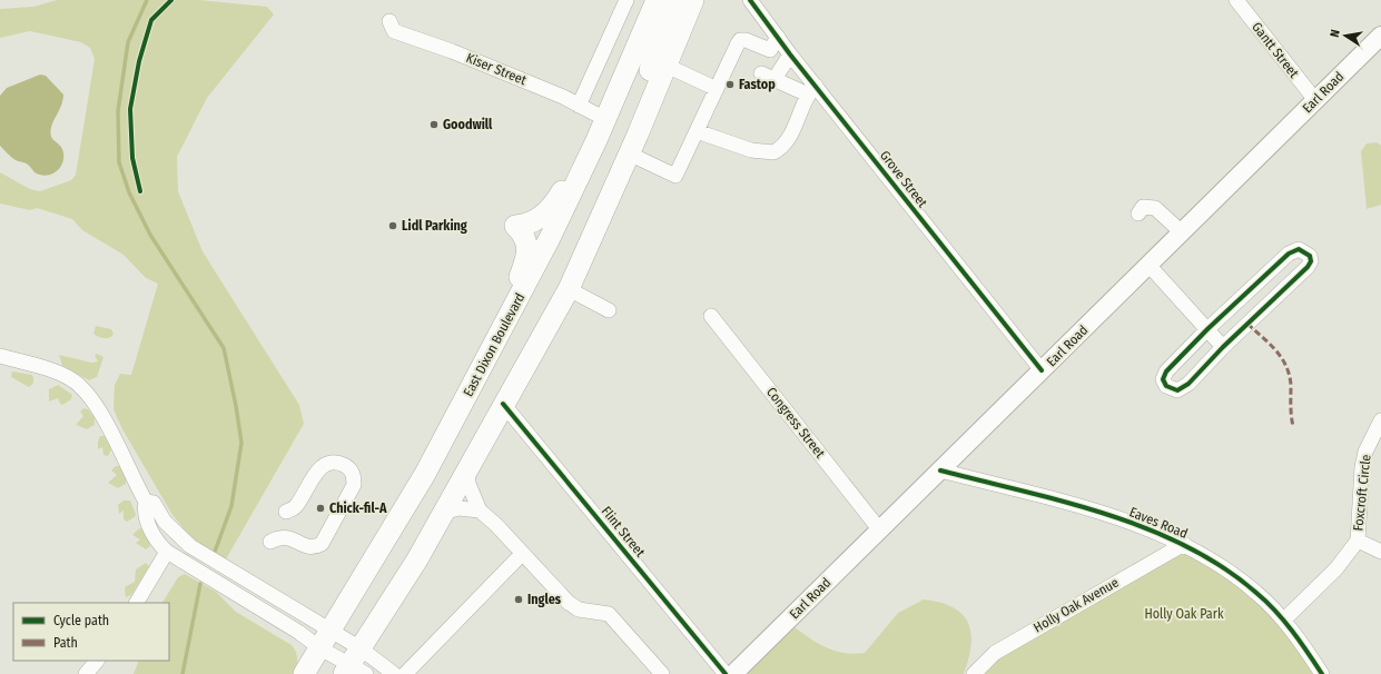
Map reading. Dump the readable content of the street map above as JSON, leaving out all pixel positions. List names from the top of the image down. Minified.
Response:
{"streets":{"highway":["East Dixon Boulevard"],"main road":["Earl Road"],"street":["Gantt Street","Kiser Street","Grove Street","Congress Street","Foxcroft Circle","Eaves Road","Flint Street","Holly Oak Avenue"]},"crossings":[["Gantt Street","Earl Road"],["Kiser Street","East Dixon Boulevard"],["Earl Road","Grove Street"],["Earl Road","Congress Street"],["Earl Road","Eaves Road"],["Foxcroft Circle","Eaves Road"],["Eaves Road","Holly Oak Avenue"]],"parks":["Holly Oak Park"],"places":["Fastop","Goodwill","Lidl Parking","Chick-fil-A","Ingles"],"legend":["Cycle path","Path"],"north":"left"}
